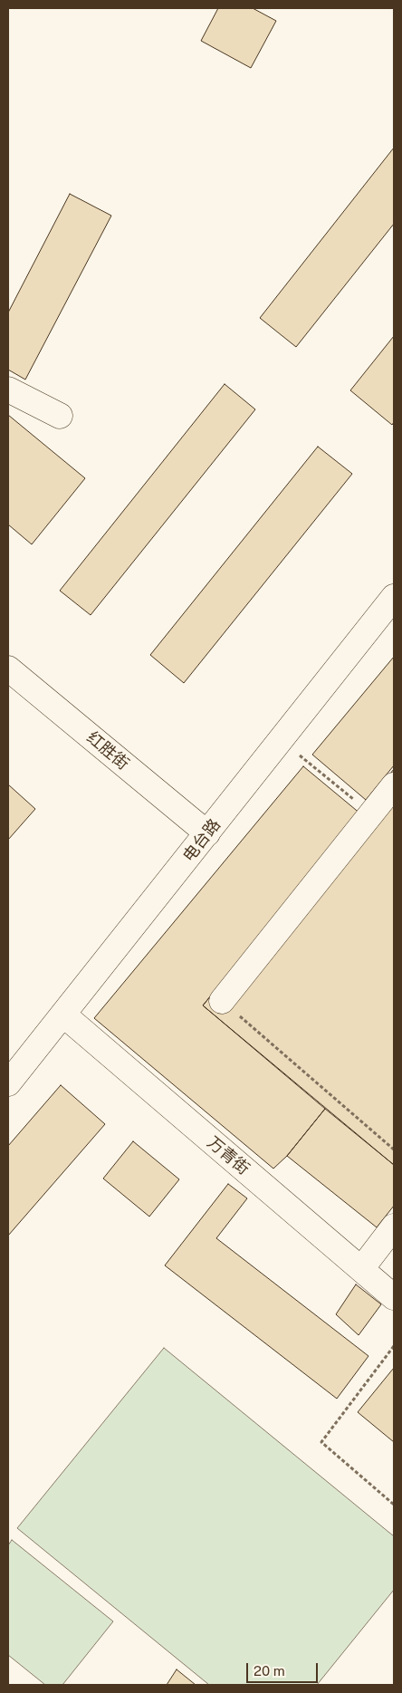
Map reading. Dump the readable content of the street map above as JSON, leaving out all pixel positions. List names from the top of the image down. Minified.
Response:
{"streets":{"street":["红胜街","电台路","万青街"]},"crossings":[["红胜街","电台路"],["电台路","万青街"]],"scale_bar":"20 m"}
